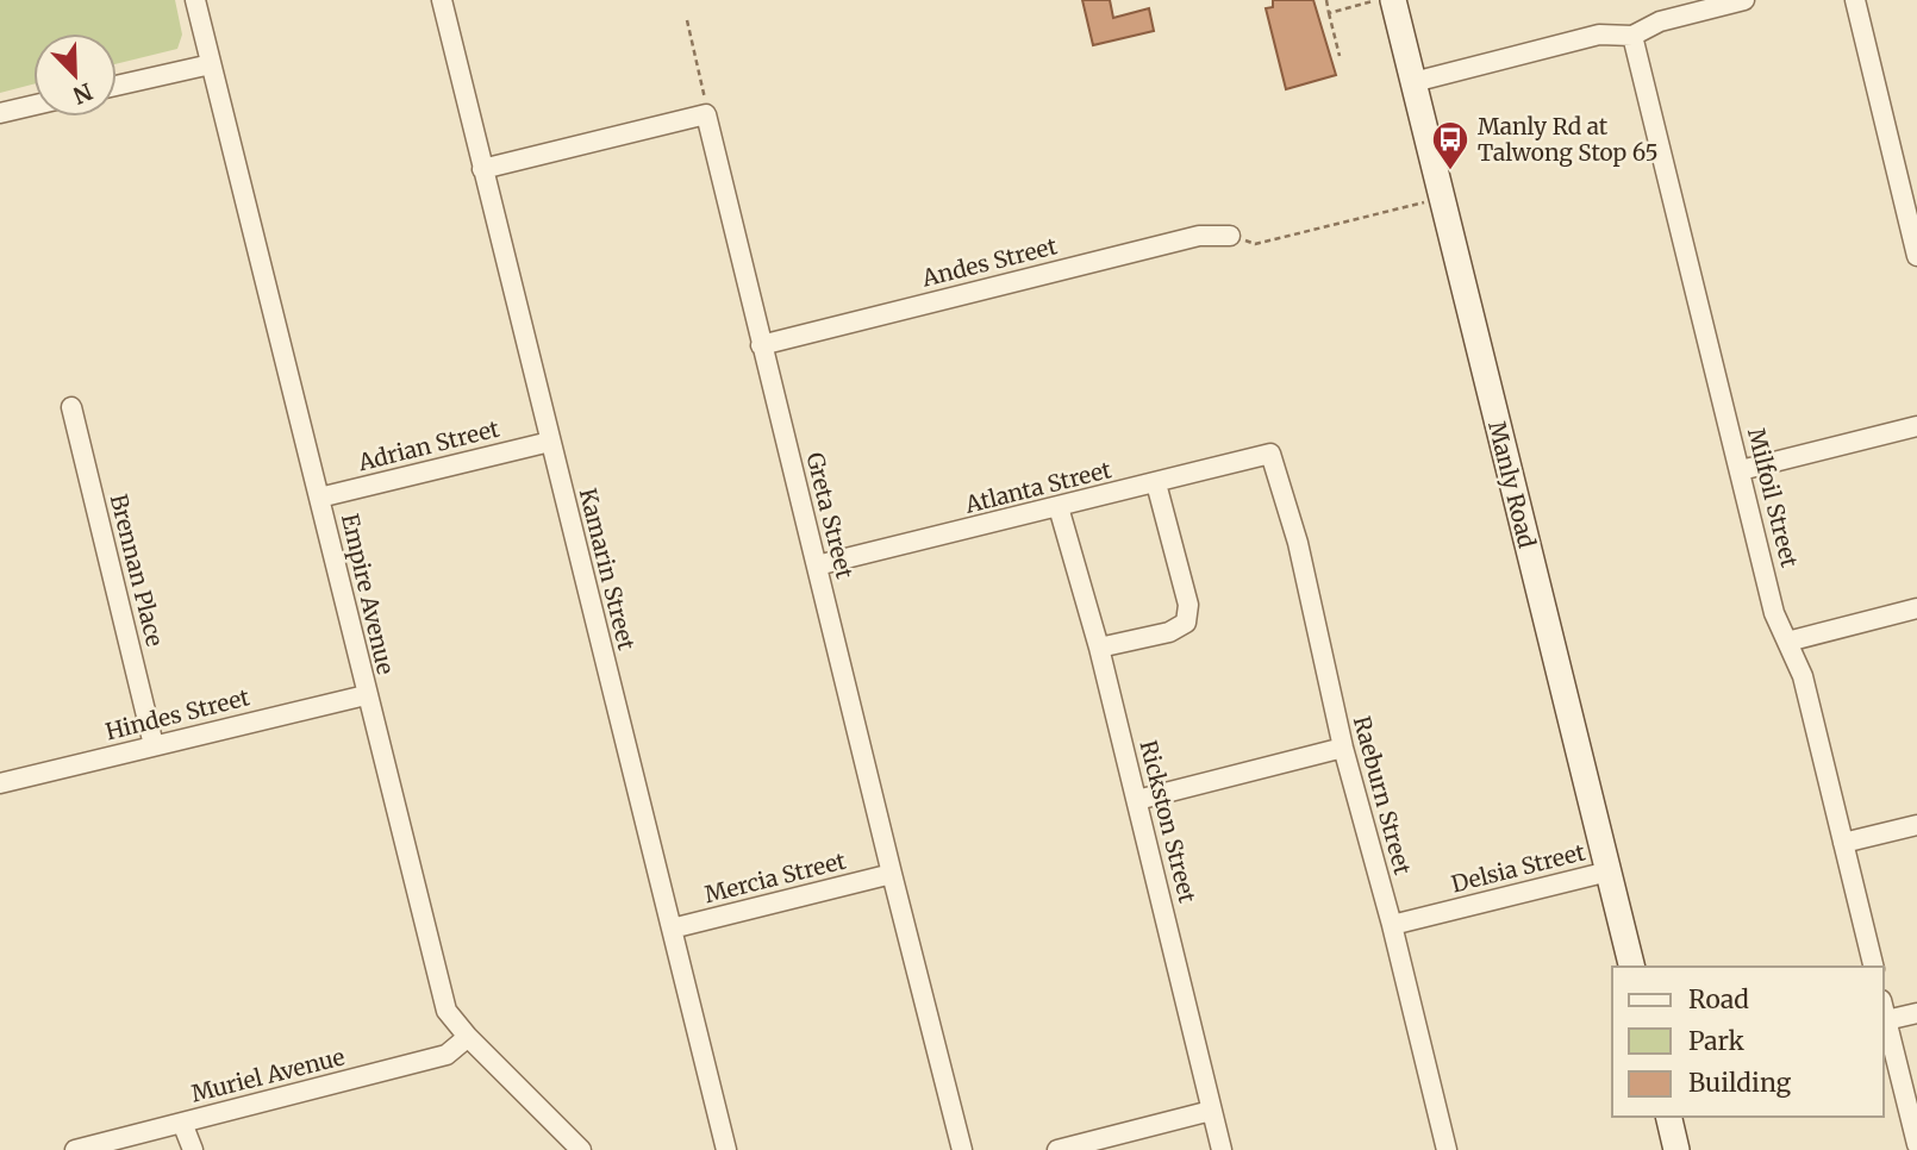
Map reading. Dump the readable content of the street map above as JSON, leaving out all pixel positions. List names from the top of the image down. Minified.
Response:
{"streets":{"main road":["Manly Road"],"street":["Andes Street","Adrian Street","Atlanta Street","Milfoil Street","Greta Street","Kamarin Street","Brennan Place","Empire Avenue","Hindes Street","Raeburn Street","Rickston Street","Delsia Street","Mercia Street","Muriel Avenue"]},"crossings":[["Andes Street","Greta Street"],["Adrian Street","Kamarin Street"],["Adrian Street","Empire Avenue"],["Manly Road","Delsia Street"],["Atlanta Street","Greta Street"],["Atlanta Street","Raeburn Street"],["Atlanta Street","Rickston Street"],["Greta Street","Mercia Street"],["Kamarin Street","Mercia Street"],["Brennan Place","Hindes Street"],["Empire Avenue","Hindes Street"],["Empire Avenue","Muriel Avenue"],["Raeburn Street","Delsia Street"]],"places":{"bus stop":["Manly Rd at Talwong Stop 65"]},"legend":["Road","Park","Building"],"north":"bottom right"}
